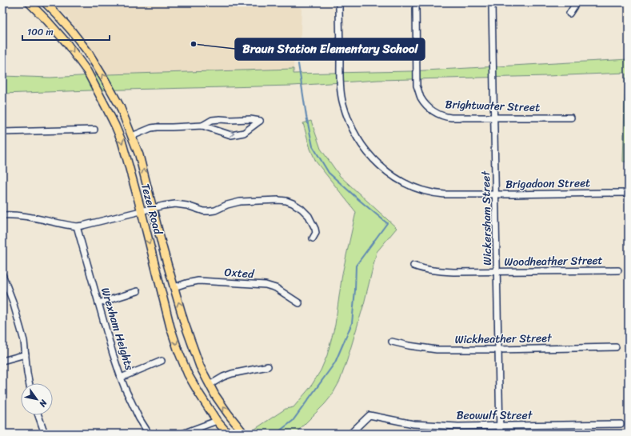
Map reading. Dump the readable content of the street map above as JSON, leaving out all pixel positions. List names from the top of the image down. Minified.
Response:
{"streets":{"main road":["Tezel Road"],"street":["Brightwater Street","Brigadoon Street","Wickersham Street","Woodheather Street","Oxted","Wrexham Heights","Wickheather Street","Beowulf Street"]},"crossings":[["Brightwater Street","Wickersham Street"],["Brigadoon Street","Wickersham Street"],["Tezel Road","Oxted"],["Wickersham Street","Woodheather Street"],["Wickersham Street","Wickheather Street"],["Wickersham Street","Beowulf Street"]],"places":["Braun Station Elementary School"],"scale_bar":"100 m","north":"bottom right"}
